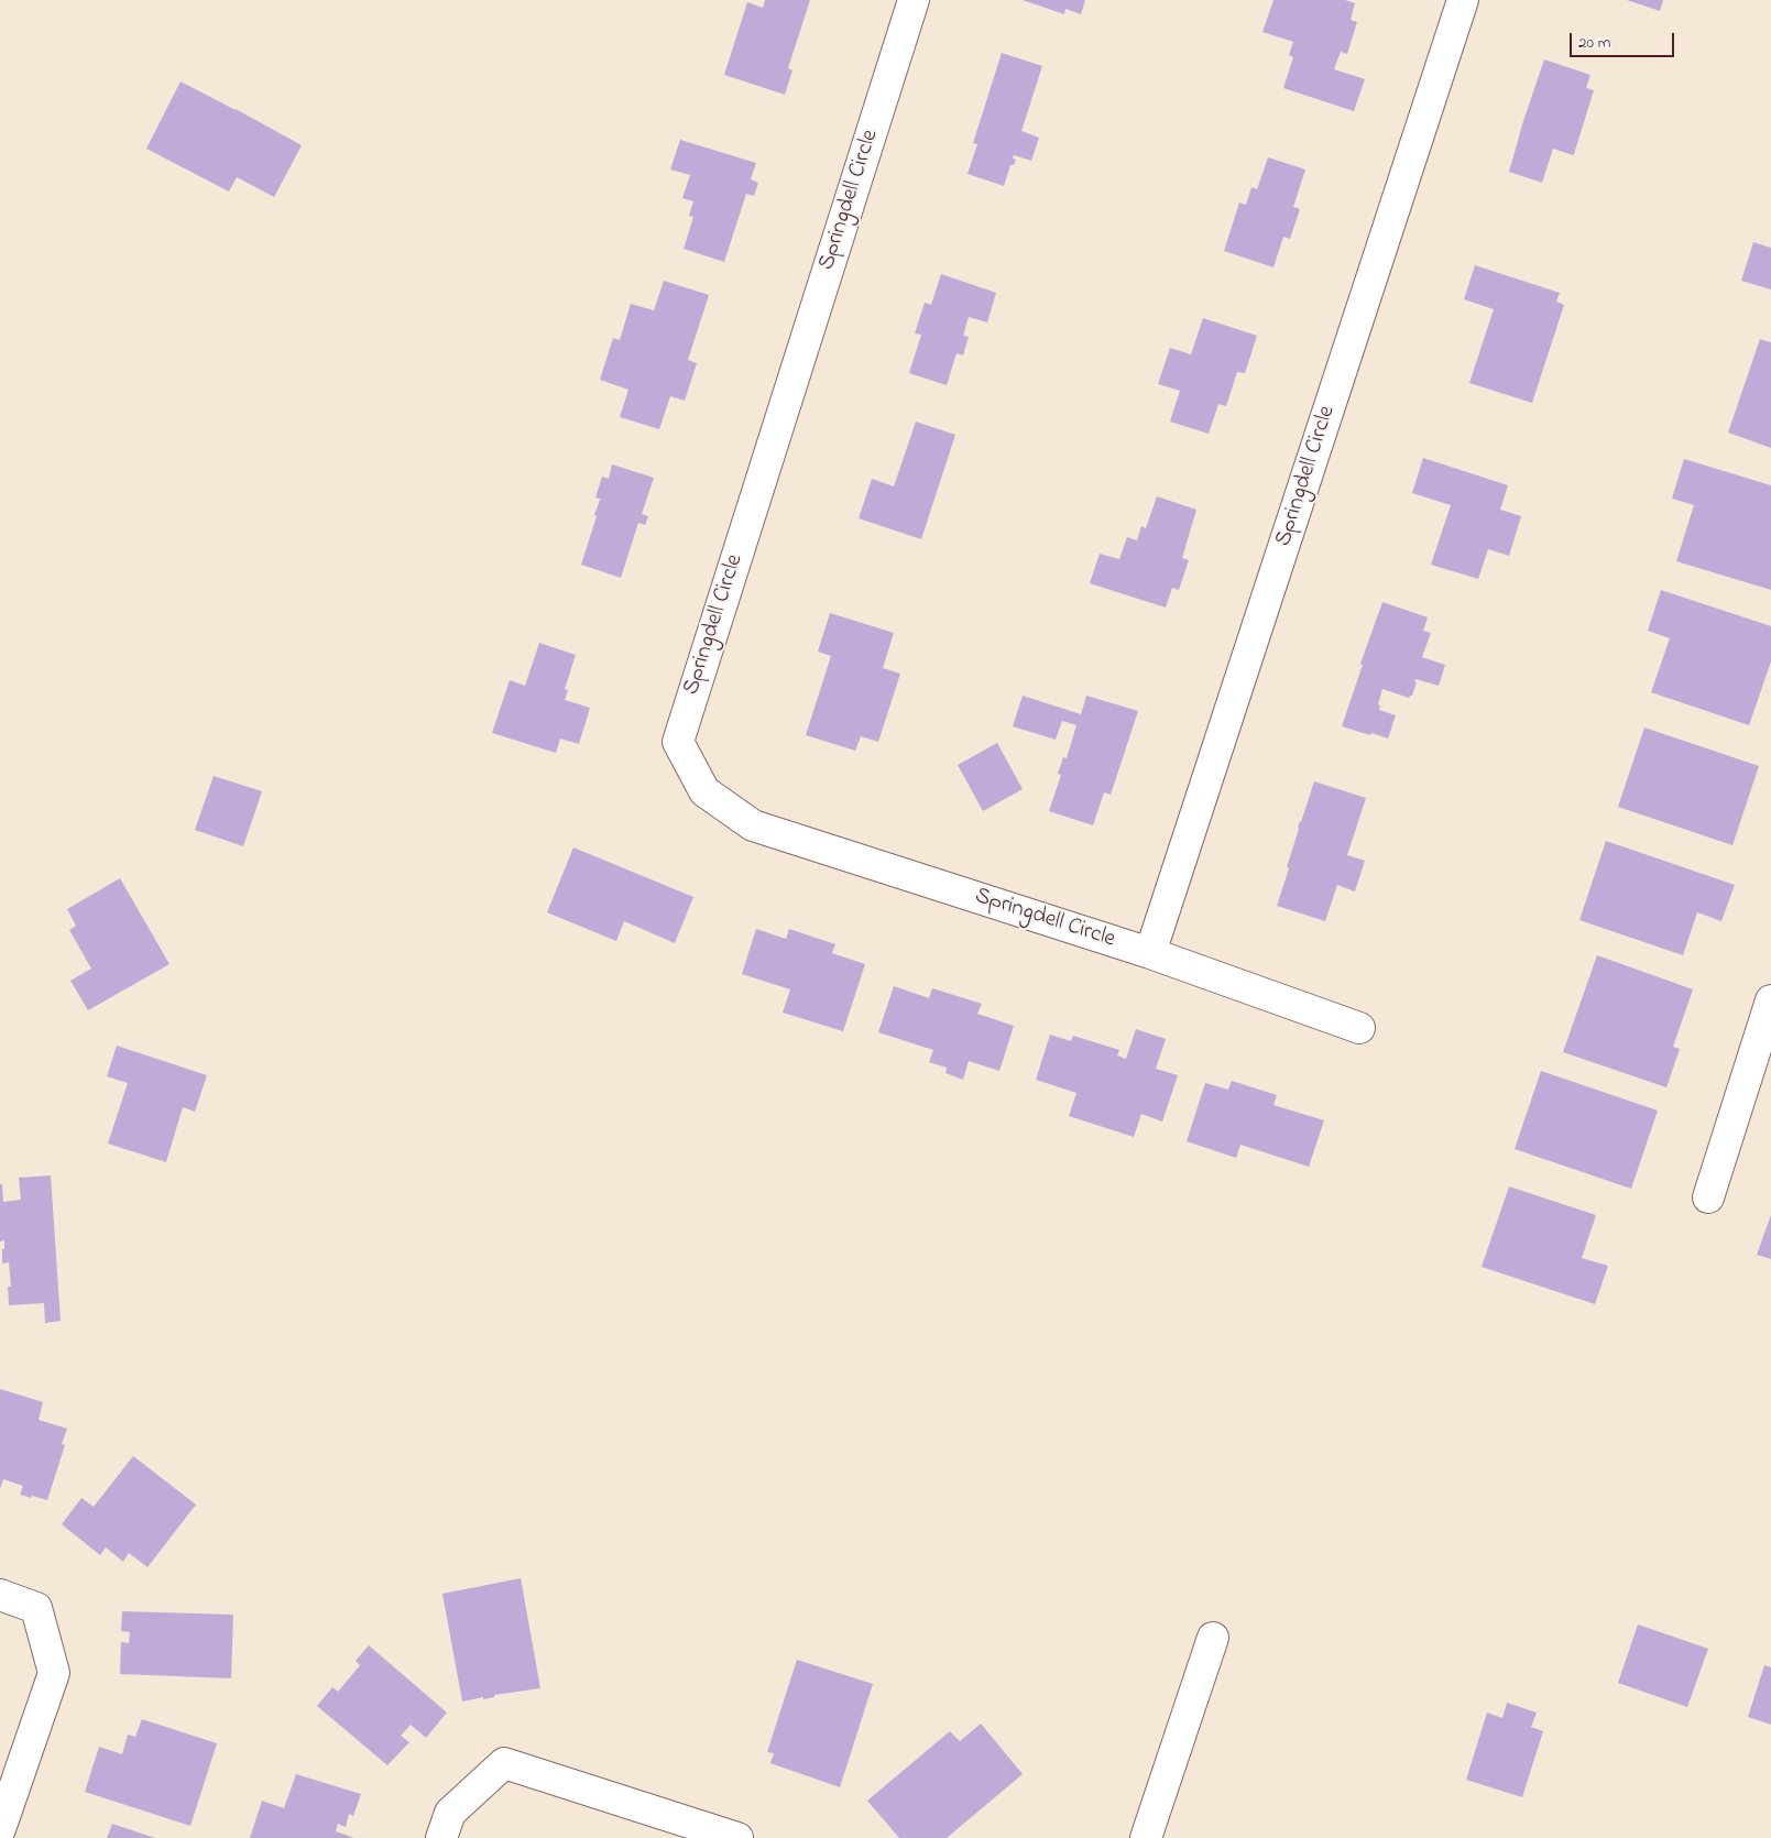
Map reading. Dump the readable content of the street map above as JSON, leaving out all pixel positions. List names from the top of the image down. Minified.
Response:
{"streets":{"street":["Springdell Circle"]},"scale_bar":"20 m"}
